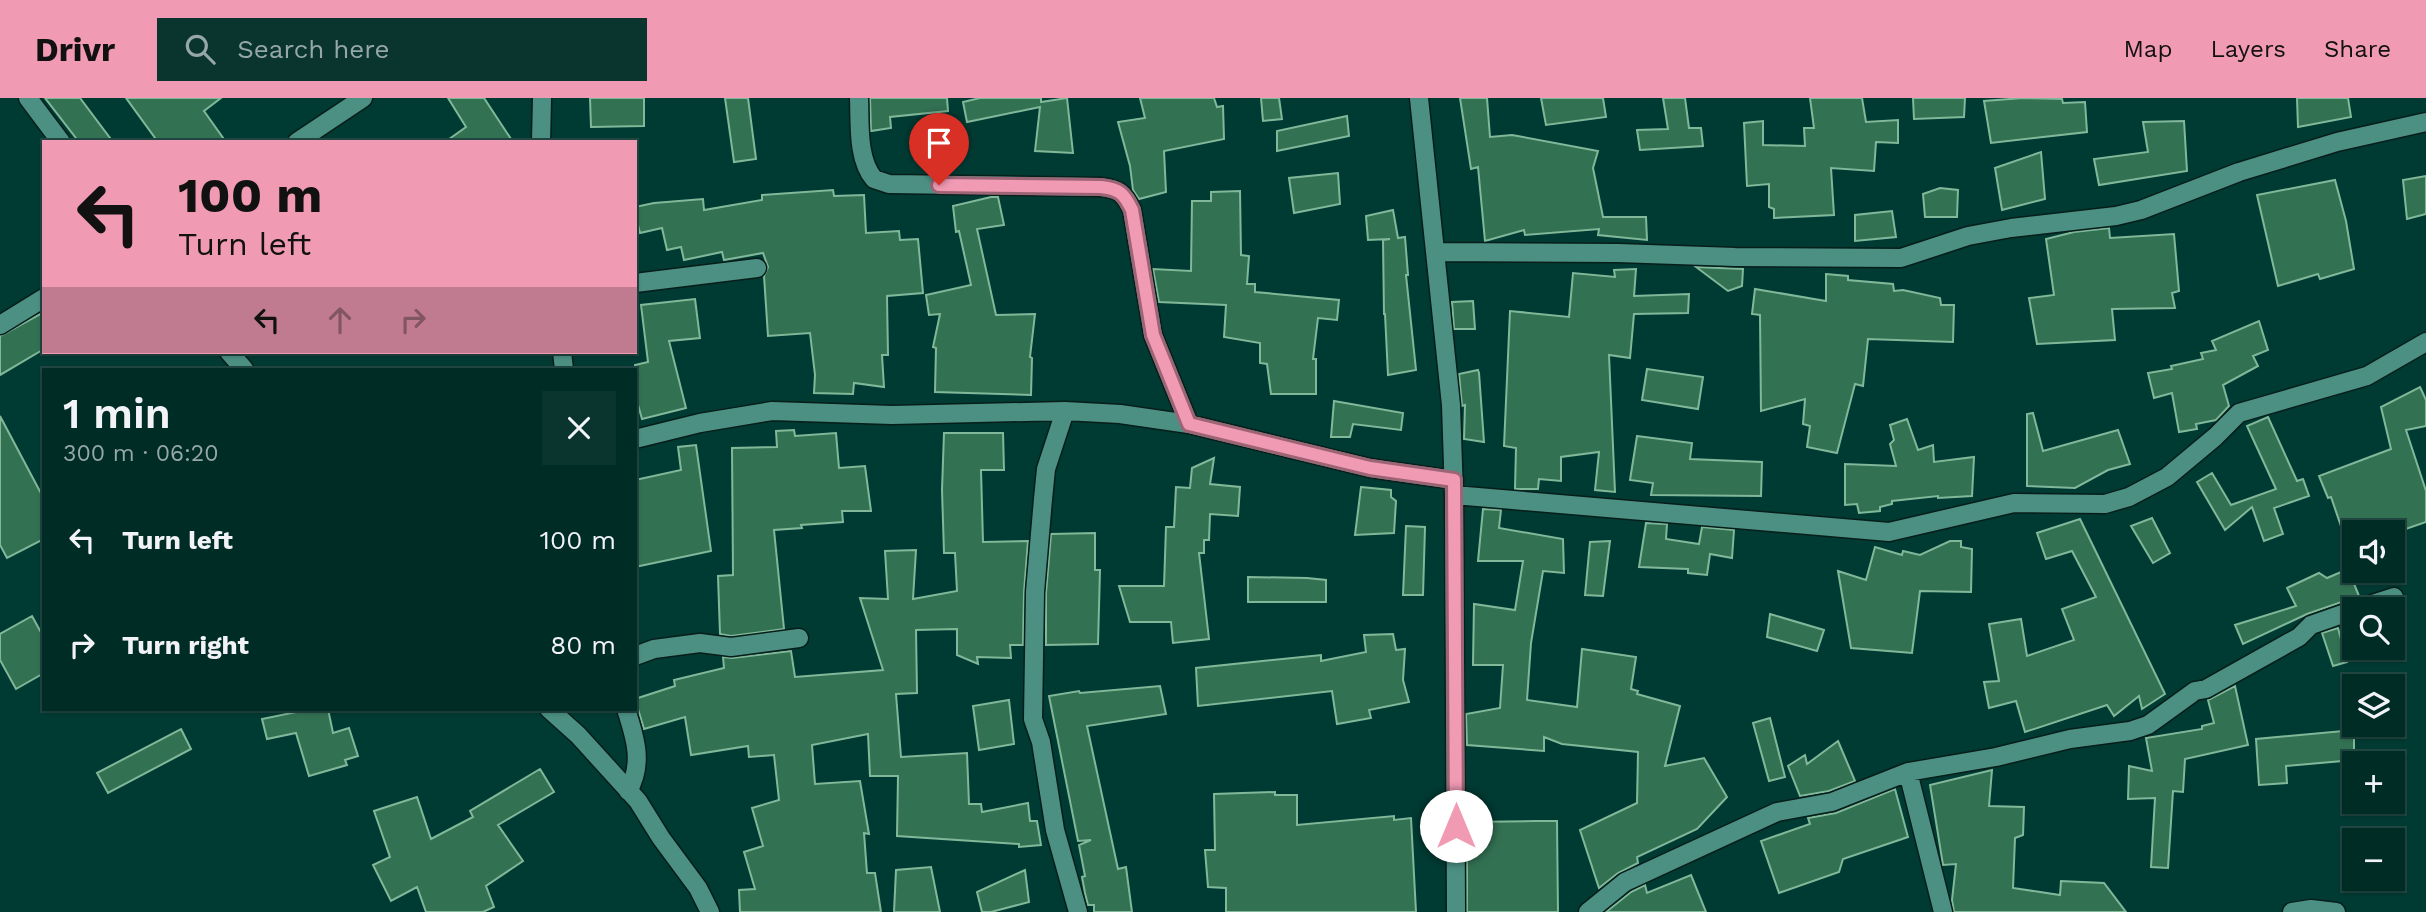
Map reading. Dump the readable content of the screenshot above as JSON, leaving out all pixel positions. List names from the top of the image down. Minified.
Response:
{"page":{"header":"Drivr","search":"Search here","nav":["Map","Layers","Share"],"turn":["100 m","Turn left"],"heading":["1 min","300 m · 06:20"],"list":[{"name":"Turn left","value":"100 m"},{"name":"Turn right","value":"80 m"}],"map_buttons":["+","−"]}}
